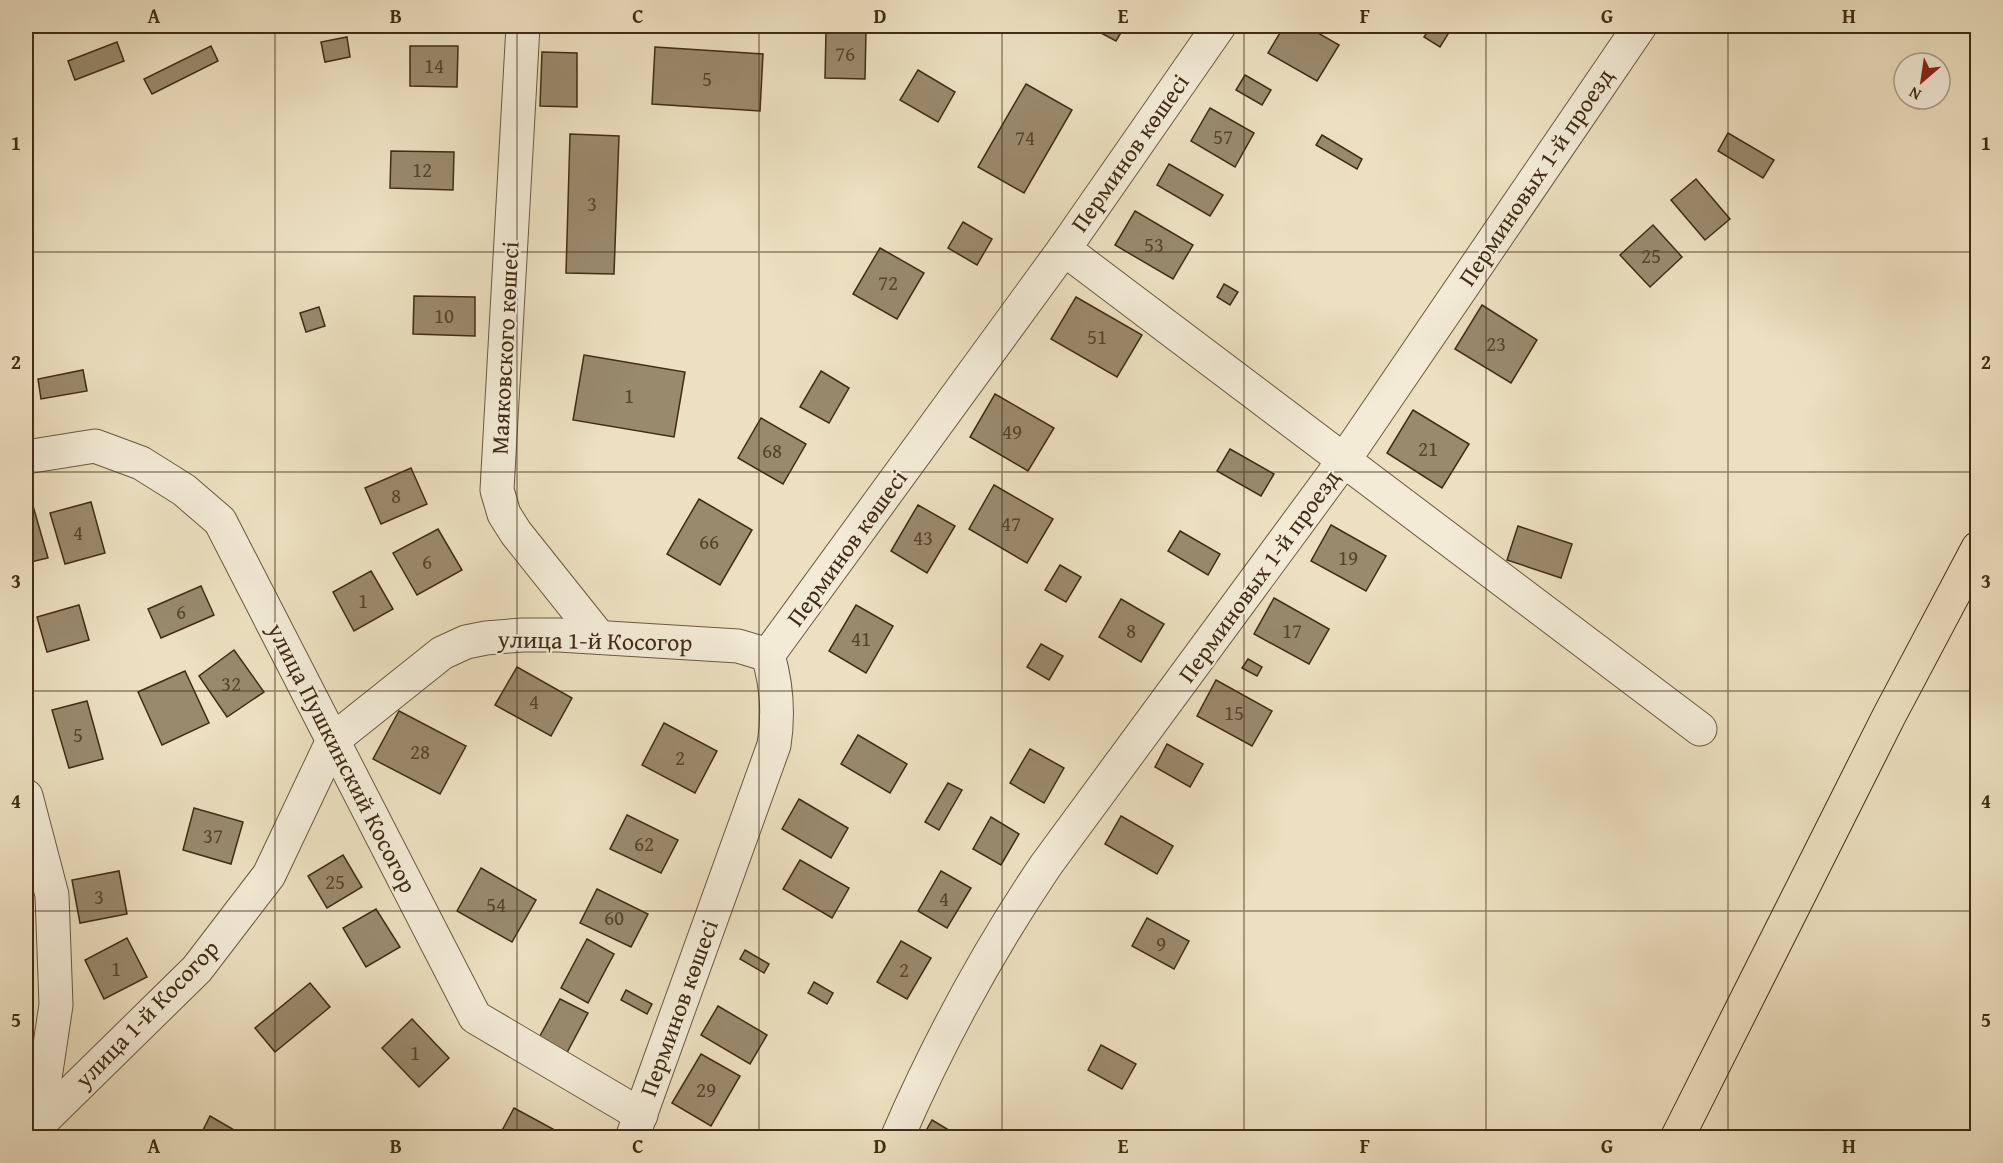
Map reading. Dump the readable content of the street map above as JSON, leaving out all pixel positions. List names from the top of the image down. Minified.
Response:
{"streets":{"street":["Перминов көшесі","Перминовых 1-й проезд","Маяковского көшесі","улица 1-й Косогор","улица Пушкинский Косогор"]},"crossings":[["Перминов көшесі","улица 1-й Косогор"],["Перминов көшесі","улица Пушкинский Косогор"],["Маяковского көшесі","улица 1-й Косогор"],["улица 1-й Косогор","улица Пушкинский Косогор"]],"house_numbers":["76","14","5","57","74","12","3","53","25","72","10","51","23","1","49","21","68","8","47","4","43","66","19","6","1","6","8","17","41","32","4","15","5","28","2","37","62","25","3","4","54","60","9","1","2","1","29"],"north":"bottom left","grid":{"columns":["A","B","C","D","E","F","G","H"],"rows":["1","2","3","4","5"]}}
